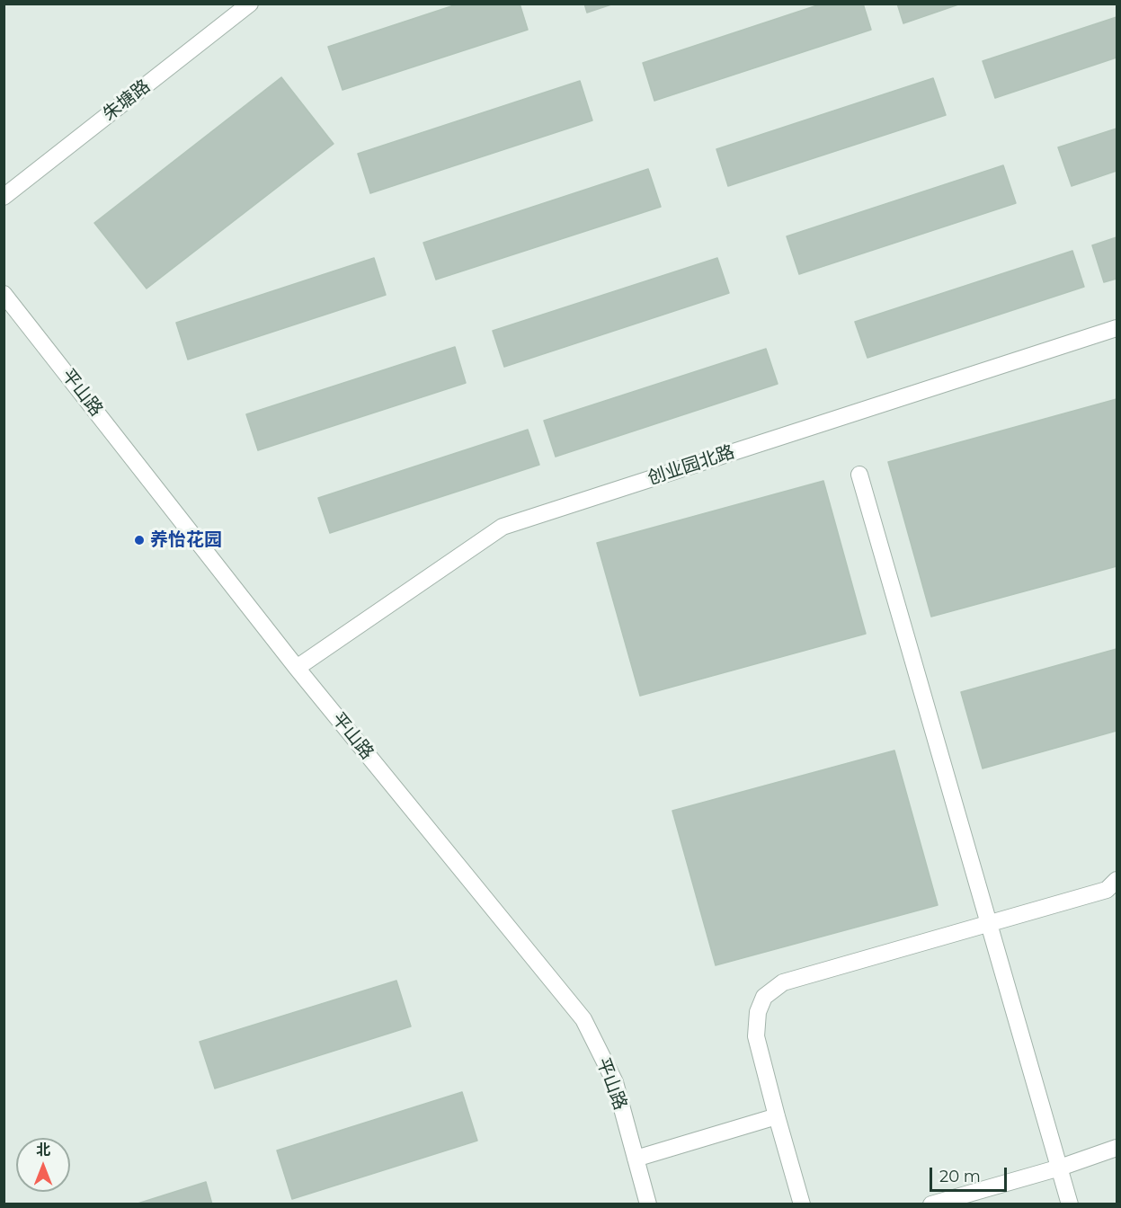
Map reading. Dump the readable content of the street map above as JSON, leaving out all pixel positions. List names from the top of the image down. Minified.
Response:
{"streets":{"street":["朱塘路","平山路","创业园北路"]},"crossings":[["平山路","创业园北路"]],"places":["养怡花园"],"scale_bar":"20 m","north":"top"}
